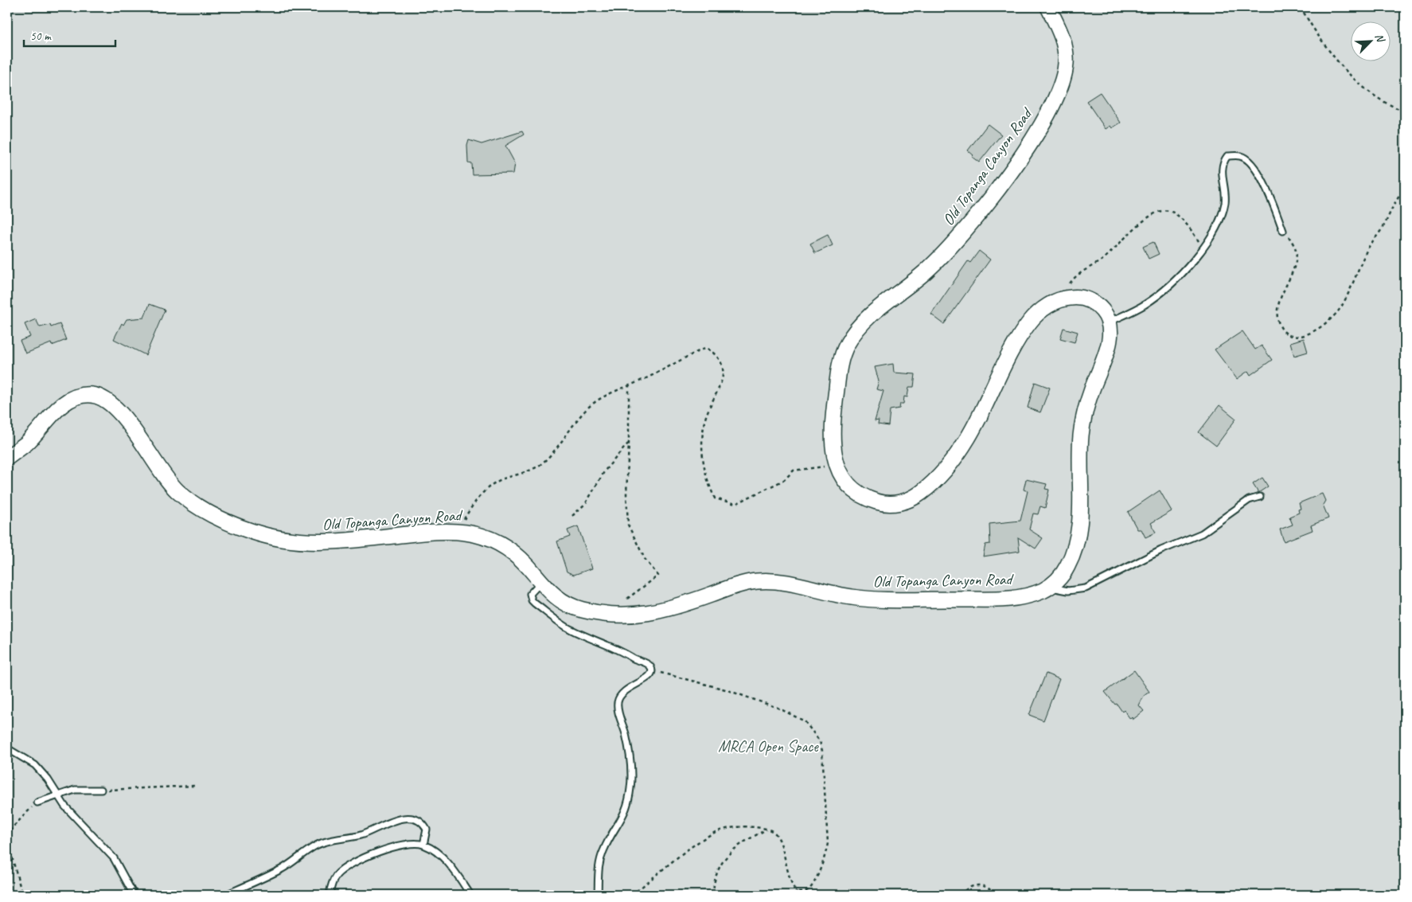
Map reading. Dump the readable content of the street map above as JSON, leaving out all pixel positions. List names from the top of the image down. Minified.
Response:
{"streets":{"main road":["Old Topanga Canyon Road"]},"parks":["MRCA Open Space"],"scale_bar":"50 m","north":"top right"}
